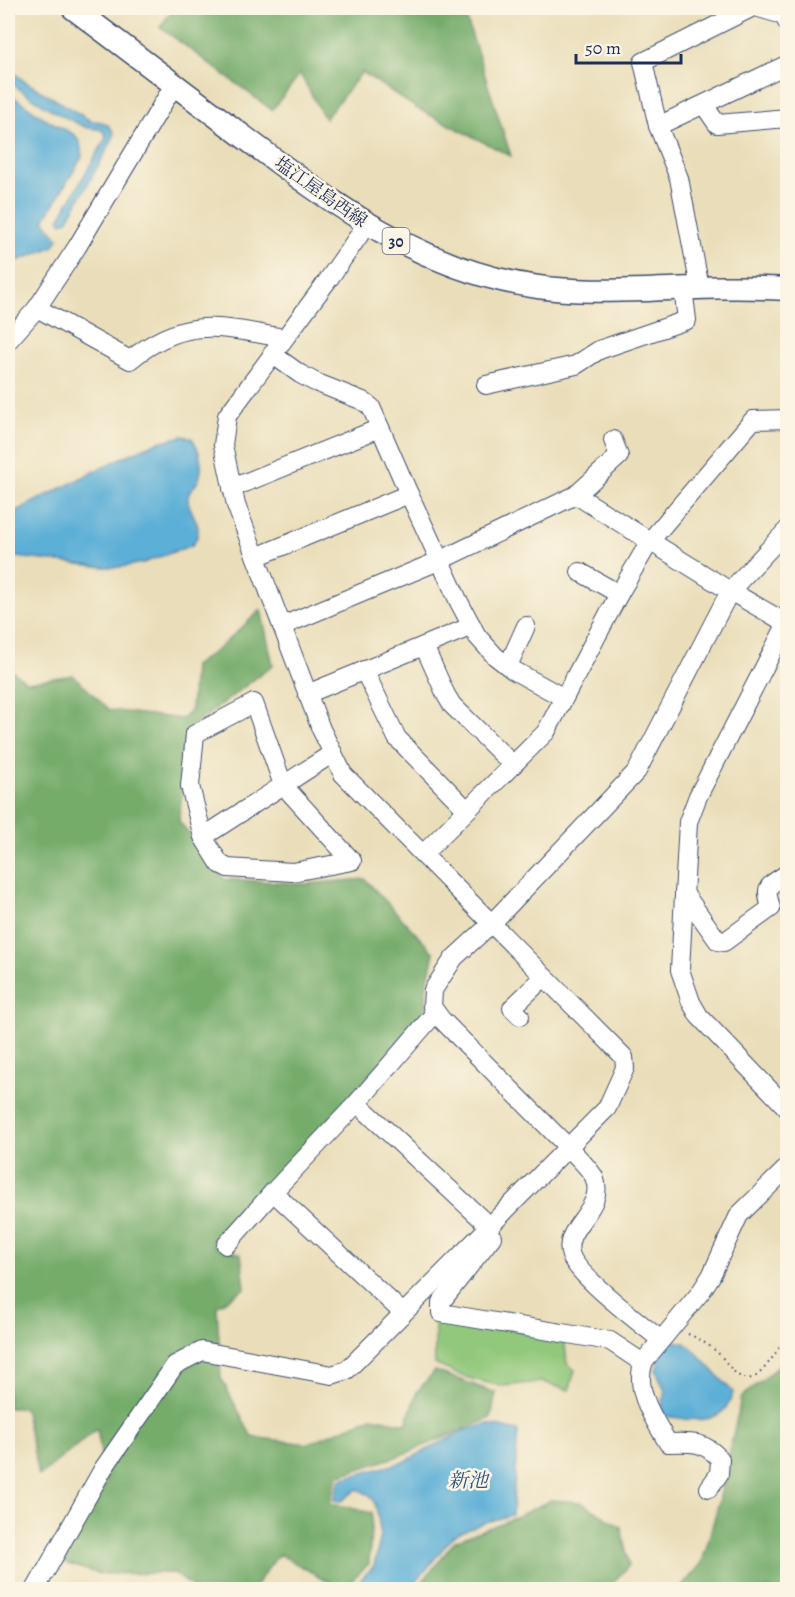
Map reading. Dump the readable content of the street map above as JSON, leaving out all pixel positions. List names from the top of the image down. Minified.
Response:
{"streets":{"main road":["塩江屋島西線","30"]},"water":["新池"],"scale_bar":"50 m"}
